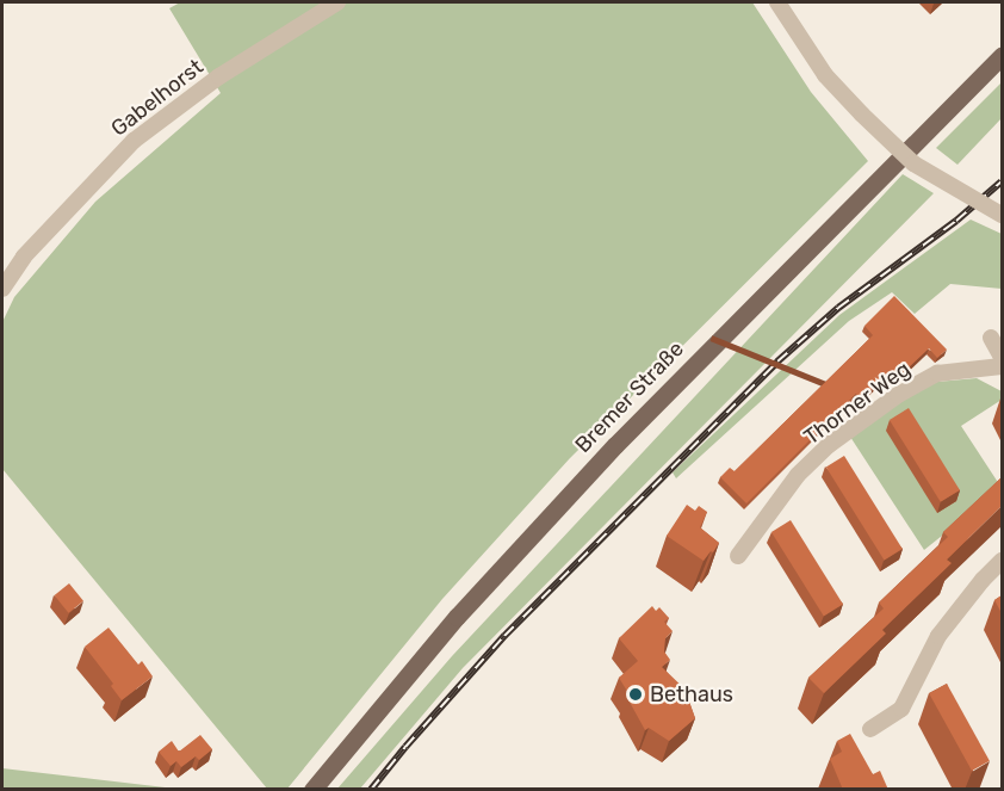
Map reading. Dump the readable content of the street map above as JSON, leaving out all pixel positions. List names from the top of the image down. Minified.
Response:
{"streets":{"main road":["Bremer Straße"],"street":["Gabelhorst","Thorner Weg"]},"places":["Bethaus"]}
